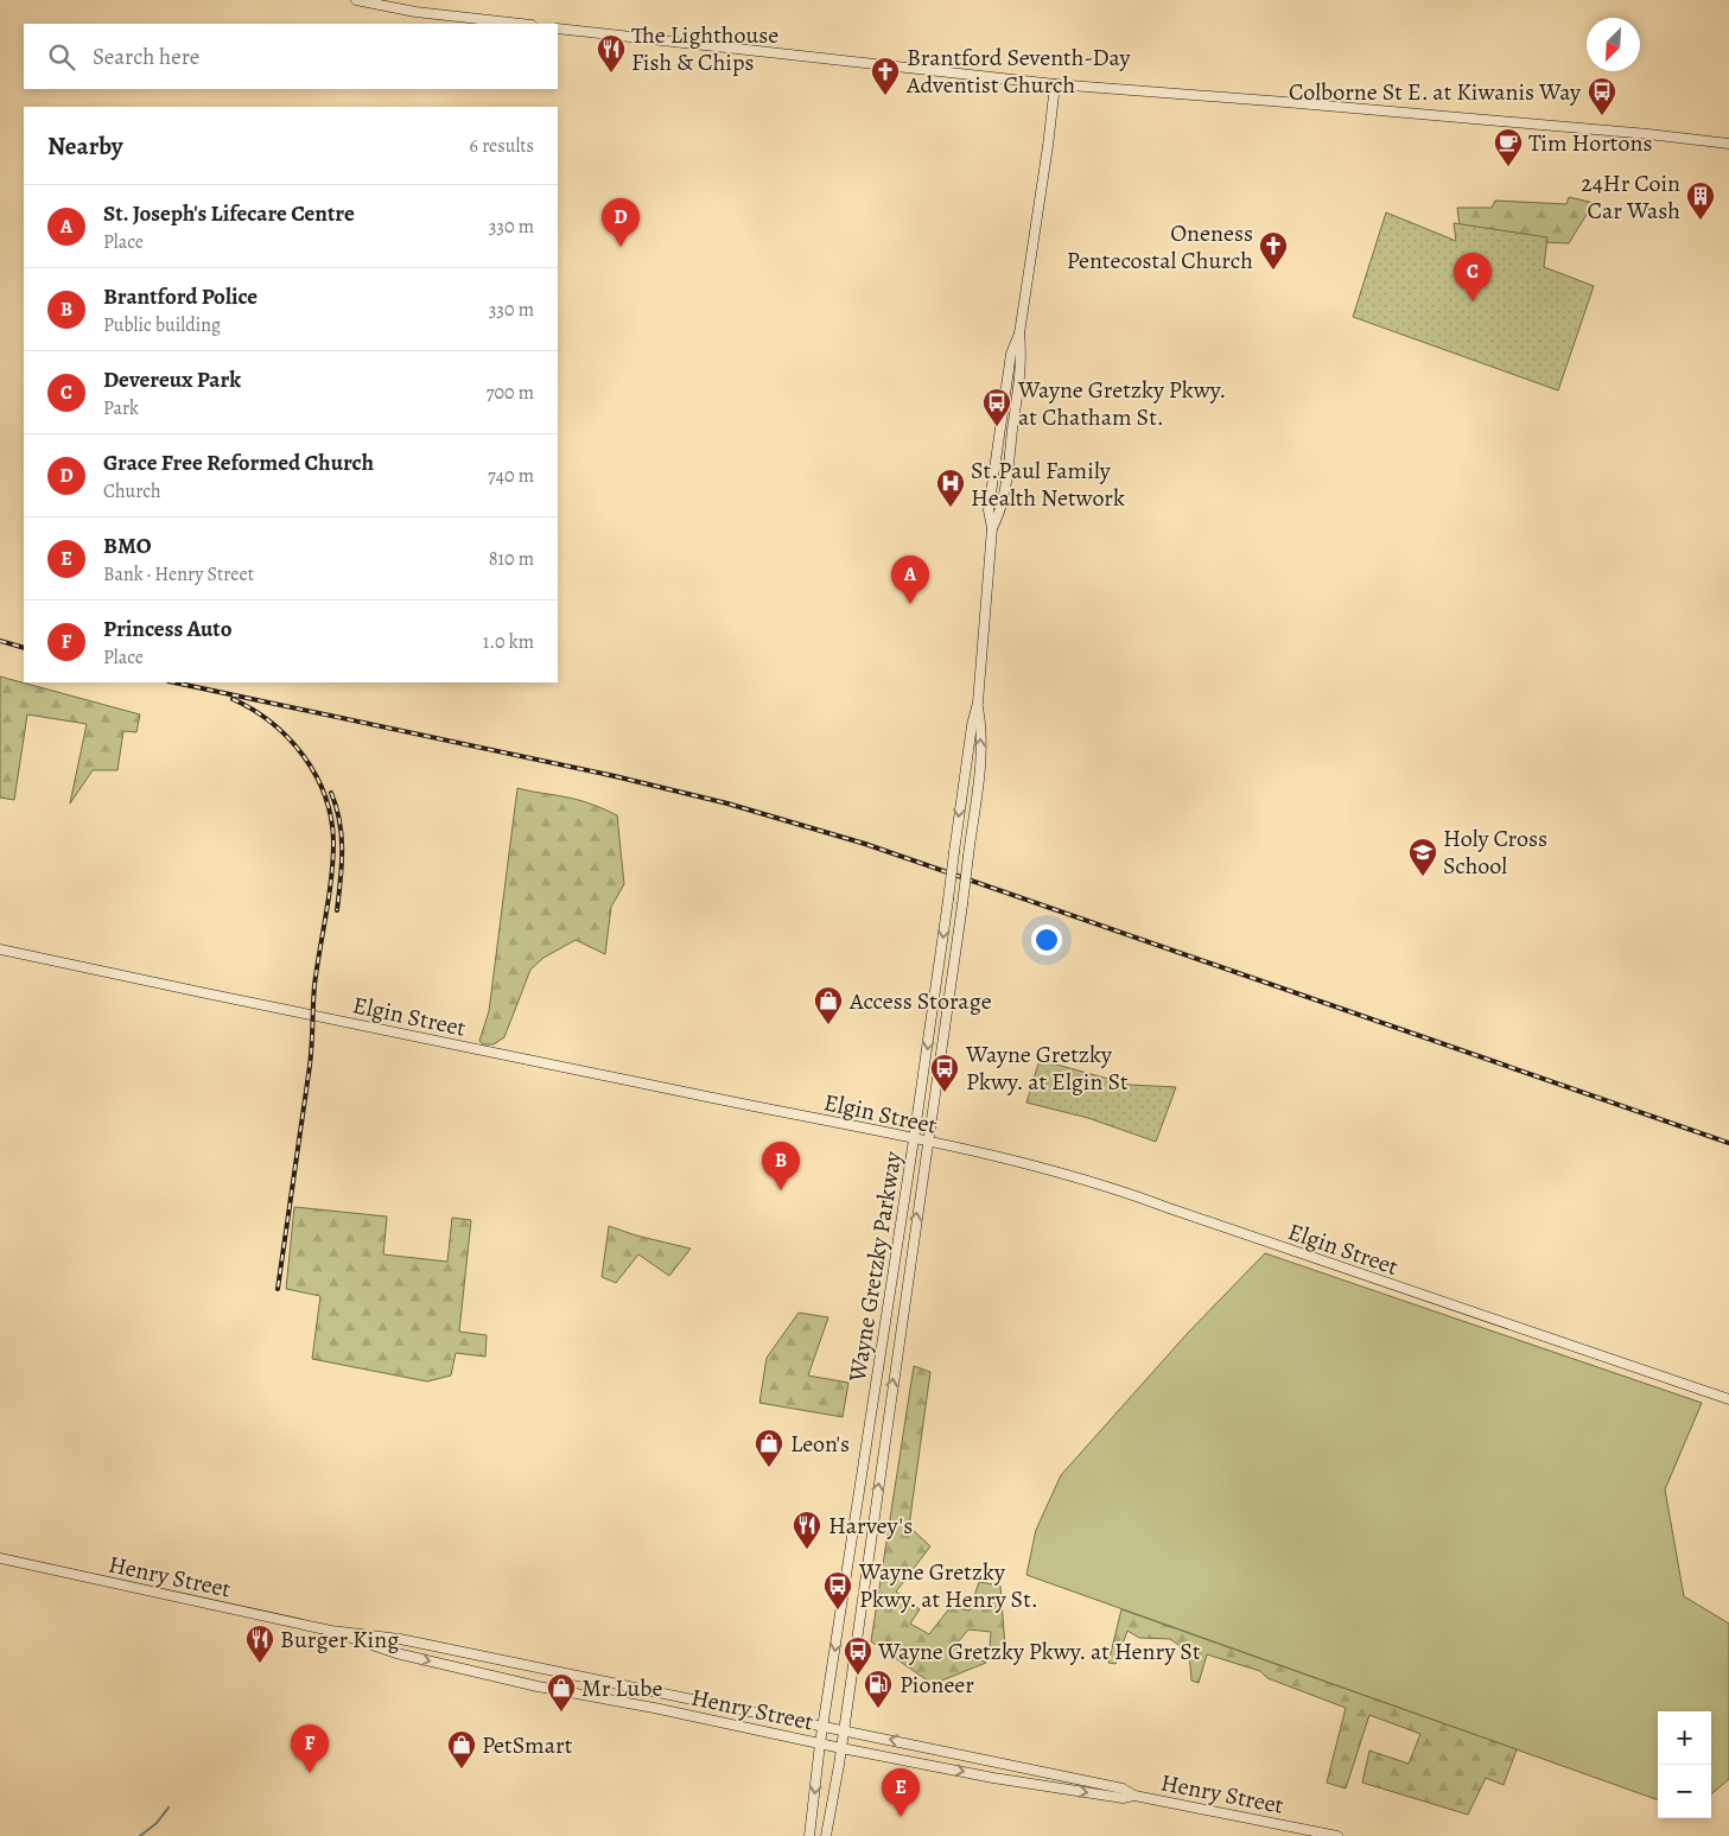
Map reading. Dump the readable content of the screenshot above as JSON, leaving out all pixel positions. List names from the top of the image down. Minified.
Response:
{"streets":{"main road":["Elgin Street","Wayne Gretzky Parkway","Henry Street"]},"crossings":[["Elgin Street","Wayne Gretzky Parkway"],["Wayne Gretzky Parkway","Henry Street"]],"places":{"restaurant":["The Lighthouse Fish & Chips","Harvey's","Burger King"],"church":["Brantford Seventh-Day Adventist Church","Oneness Pentecostal Church"],"bus stop":["Colborne St E. at Kiwanis Way","Wayne Gretzky Pkwy. at Chatham St.","Wayne Gretzky Pkwy. at Elgin St","Wayne Gretzky Pkwy. at Henry St.","Wayne Gretzky Pkwy. at Henry St"],"cafe":["Tim Hortons"],"building":["24Hr Coin Car Wash"],"hospital":["St.Paul Family Health Network"],"school or university":["Holy Cross School"],"shop":["Access Storage","Leon's","Mr Lube","PetSmart"],"fuel station":["Pioneer"]},"north":"bottom left","page":{"search":"Search here","heading":["Nearby","6 results"],"list":[{"mark":"A","name":"St. Joseph's Lifecare Centre","note":"Place","value":"330 m"},{"mark":"B","name":"Brantford Police","note":"Public building","value":"330 m"},{"mark":"C","name":"Devereux Park","note":"Park","value":"700 m"},{"mark":"D","name":"Grace Free Reformed Church","note":"Church","value":"740 m"},{"mark":"E","name":"BMO","note":"Bank · Henry Street","value":"810 m"},{"mark":"F","name":"Princess Auto","note":"Place","value":"1.0 km"}],"pins":["D","C","A","B","F","E"],"map_buttons":["+","−"]}}
